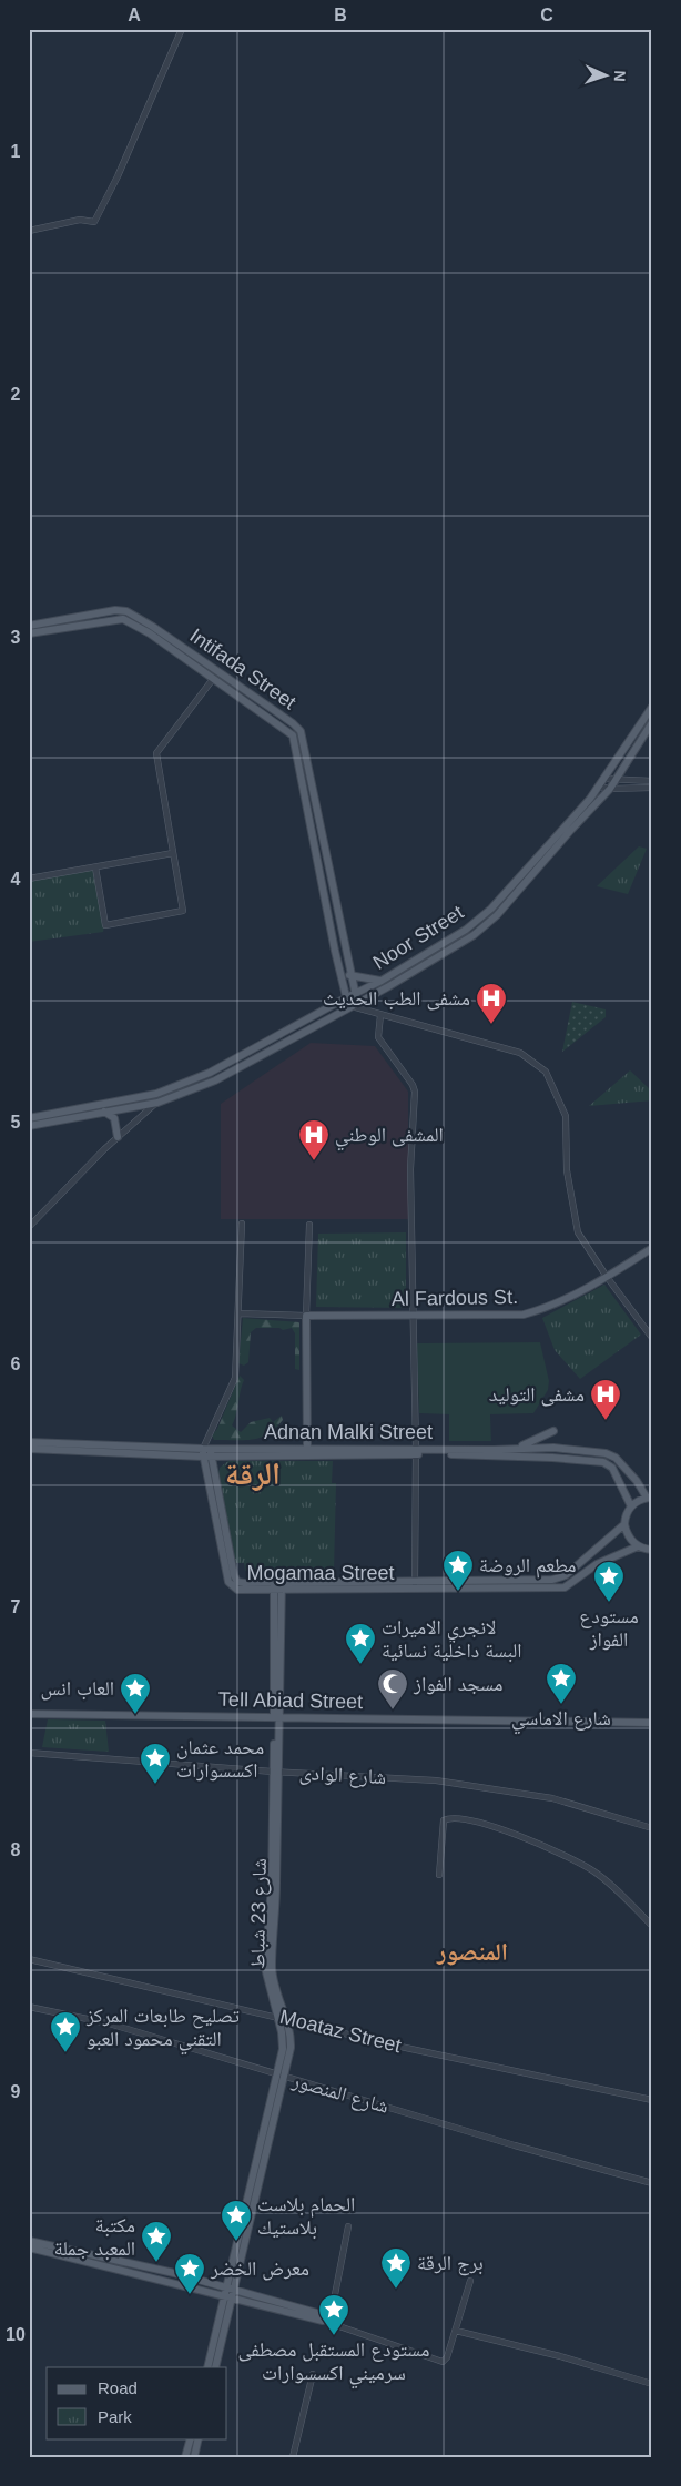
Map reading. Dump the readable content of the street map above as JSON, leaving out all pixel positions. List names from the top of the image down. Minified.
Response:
{"streets":{"main road":["Intifada Street","Noor Street","Al Fardous St.","Adnan Malki Street","Mogamaa Street","Tell Abiad Street","شارع 23 شباط"],"street":["شارع الوادى","Moataz Street","شارع المنصور"]},"crossings":[["Intifada Street","Noor Street"],["Adnan Malki Street","Mogamaa Street"],["Mogamaa Street","شارع 23 شباط"],["Tell Abiad Street","شارع 23 شباط"],["شارع الوادى","شارع 23 شباط"],["شارع 23 شباط","Moataz Street"],["شارع 23 شباط","شارع المنصور"]],"districts":["الرقة","المنصور"],"places":{"hospital":["مشفى الطب الحديث","المشفى الوطني","مشفى التوليد"],"place":["مطعم الروضة","مستودع الفواز","لانجري الاميرات البسة داخلية نسائية","شارع الاماسي","العاب انس","محمد عثمان اكسسوارات","تصليح طابعات المركز التقني محمود العبو","الحمام بلاست بلاستيك","مكتبة المعبد جملة","برج الرقة","معرض الخضر","مستودع المستقبل مصطفى سرميني اكسسوارات"],"mosque":["مسجد الفواز"]},"legend":["Road","Park"],"north":"right","grid":{"columns":["A","B","C"],"rows":["1","2","3","4","5","6","7","8","9","10"]}}
